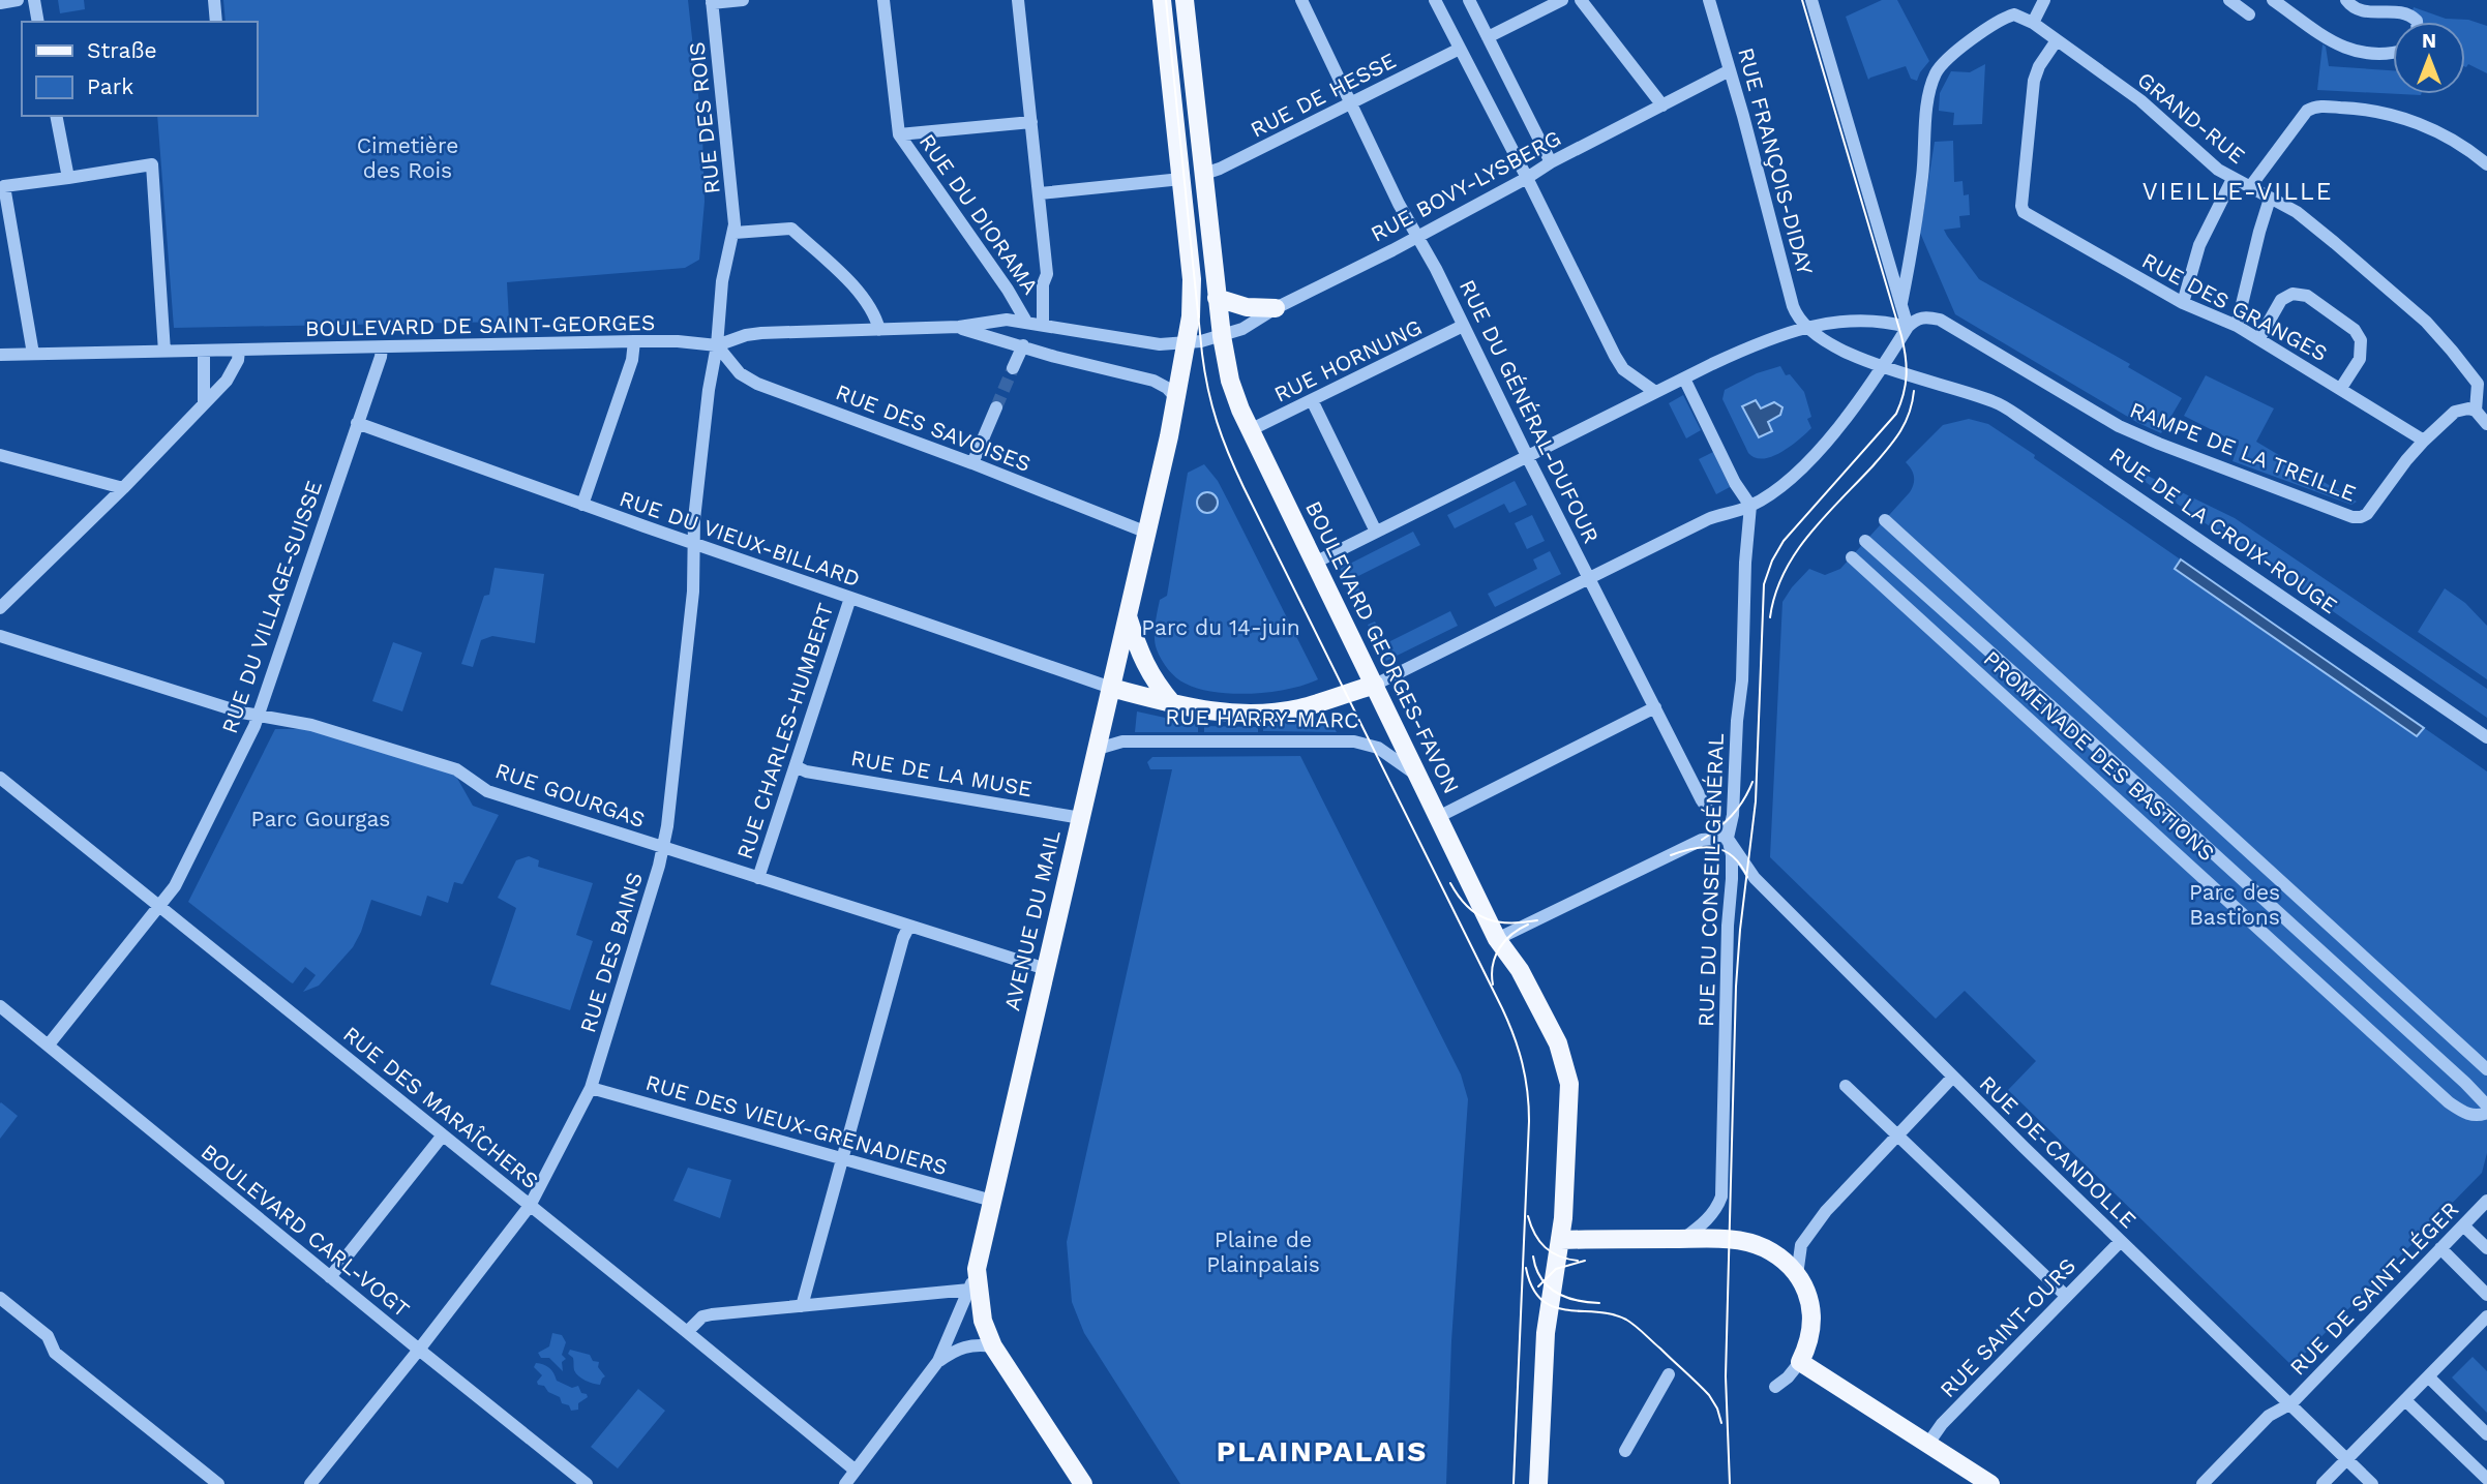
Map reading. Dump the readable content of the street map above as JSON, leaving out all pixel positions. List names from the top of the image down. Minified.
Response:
{"streets":{"main road":["BOULEVARD GEORGES-FAVON","RUE HARRY-MARC","AVENUE DU MAIL"],"street":["RUE DE HESSE","RUE DES ROIS","GRAND-RUE","RUE FRANÇOIS-DIDAY","RUE BOVY-LYSBERG","RUE DU DIORAMA","RUE DES GRANGES","BOULEVARD DE SAINT-GEORGES","RUE HORNUNG","RUE DU GÉNÉRAL-DUFOUR","RUE DES SAVOISES","RAMPE DE LA TREILLE","RUE DE LA CROIX-ROUGE","RUE DU VIEUX-BILLARD","RUE DU VILLAGE-SUISSE","RUE CHARLES-HUMBERT","PROMENADE DES BASTIONS","RUE DE LA MUSE","RUE GOURGAS","RUE DU CONSEIL-GÉNÉRAL","RUE DES BAINS","RUE DES MARAÎCHERS","RUE DES VIEUX-GRENADIERS","RUE DE-CANDOLLE","BOULEVARD CARL-VOGT","RUE DE SAINT-LÉGER","RUE SAINT-OURS"]},"crossings":[["RUE DE HESSE","RUE DU GÉNÉRAL-DUFOUR"],["RUE DE HESSE","BOULEVARD GEORGES-FAVON"],["RUE DES ROIS","BOULEVARD DE SAINT-GEORGES"],["RUE DES ROIS","RUE DES SAVOISES"],["RUE DES ROIS","RUE DES BAINS"],["GRAND-RUE","RUE DES GRANGES"],["RUE FRANÇOIS-DIDAY","RUE BOVY-LYSBERG"],["RUE FRANÇOIS-DIDAY","RUE DE LA CROIX-ROUGE"],["RUE BOVY-LYSBERG","RUE DU DIORAMA"],["RUE BOVY-LYSBERG","BOULEVARD DE SAINT-GEORGES"],["RUE BOVY-LYSBERG","RUE DU GÉNÉRAL-DUFOUR"],["RUE BOVY-LYSBERG","BOULEVARD GEORGES-FAVON"],["RUE BOVY-LYSBERG","AVENUE DU MAIL"],["RUE DES GRANGES","RAMPE DE LA TREILLE"],["BOULEVARD DE SAINT-GEORGES","RUE DES SAVOISES"],["BOULEVARD DE SAINT-GEORGES","RUE DU VILLAGE-SUISSE"],["BOULEVARD DE SAINT-GEORGES","RUE DES BAINS"],["RUE HORNUNG","RUE DU GÉNÉRAL-DUFOUR"],["RUE HORNUNG","BOULEVARD GEORGES-FAVON"],["RUE DU GÉNÉRAL-DUFOUR","RUE DU CONSEIL-GÉNÉRAL"],["RUE DU GÉNÉRAL-DUFOUR","RUE DE-CANDOLLE"],["RUE DES SAVOISES","AVENUE DU MAIL"],["RUE DES SAVOISES","RUE DES BAINS"],["RUE DU VIEUX-BILLARD","RUE DU VILLAGE-SUISSE"],["RUE DU VIEUX-BILLARD","RUE HARRY-MARC"],["RUE DU VIEUX-BILLARD","RUE CHARLES-HUMBERT"],["RUE DU VIEUX-BILLARD","AVENUE DU MAIL"],["RUE DU VIEUX-BILLARD","RUE DES BAINS"],["RUE DU VILLAGE-SUISSE","RUE GOURGAS"],["RUE DU VILLAGE-SUISSE","RUE DES MARAÎCHERS"],["RUE DU VILLAGE-SUISSE","BOULEVARD CARL-VOGT"],["BOULEVARD GEORGES-FAVON","RUE HARRY-MARC"],["RUE HARRY-MARC","AVENUE DU MAIL"],["RUE CHARLES-HUMBERT","RUE DE LA MUSE"],["RUE CHARLES-HUMBERT","RUE GOURGAS"],["RUE DE LA MUSE","AVENUE DU MAIL"],["RUE GOURGAS","AVENUE DU MAIL"],["RUE GOURGAS","RUE DES BAINS"],["RUE DU CONSEIL-GÉNÉRAL","RUE DE-CANDOLLE"],["AVENUE DU MAIL","RUE DES VIEUX-GRENADIERS"],["RUE DES BAINS","RUE DES MARAÎCHERS"],["RUE DES BAINS","RUE DES VIEUX-GRENADIERS"],["RUE DES BAINS","BOULEVARD CARL-VOGT"],["RUE DE-CANDOLLE","RUE DE SAINT-LÉGER"],["RUE DE-CANDOLLE","RUE SAINT-OURS"]],"districts":["VIEILLE-VILLE","PLAINPALAIS"],"parks":["Cimetière des Rois","Parc du 14-juin","Parc Gourgas","Parc des Bastions","Plaine de Plainpalais"],"legend":["Straße","Park"],"north":"top"}
